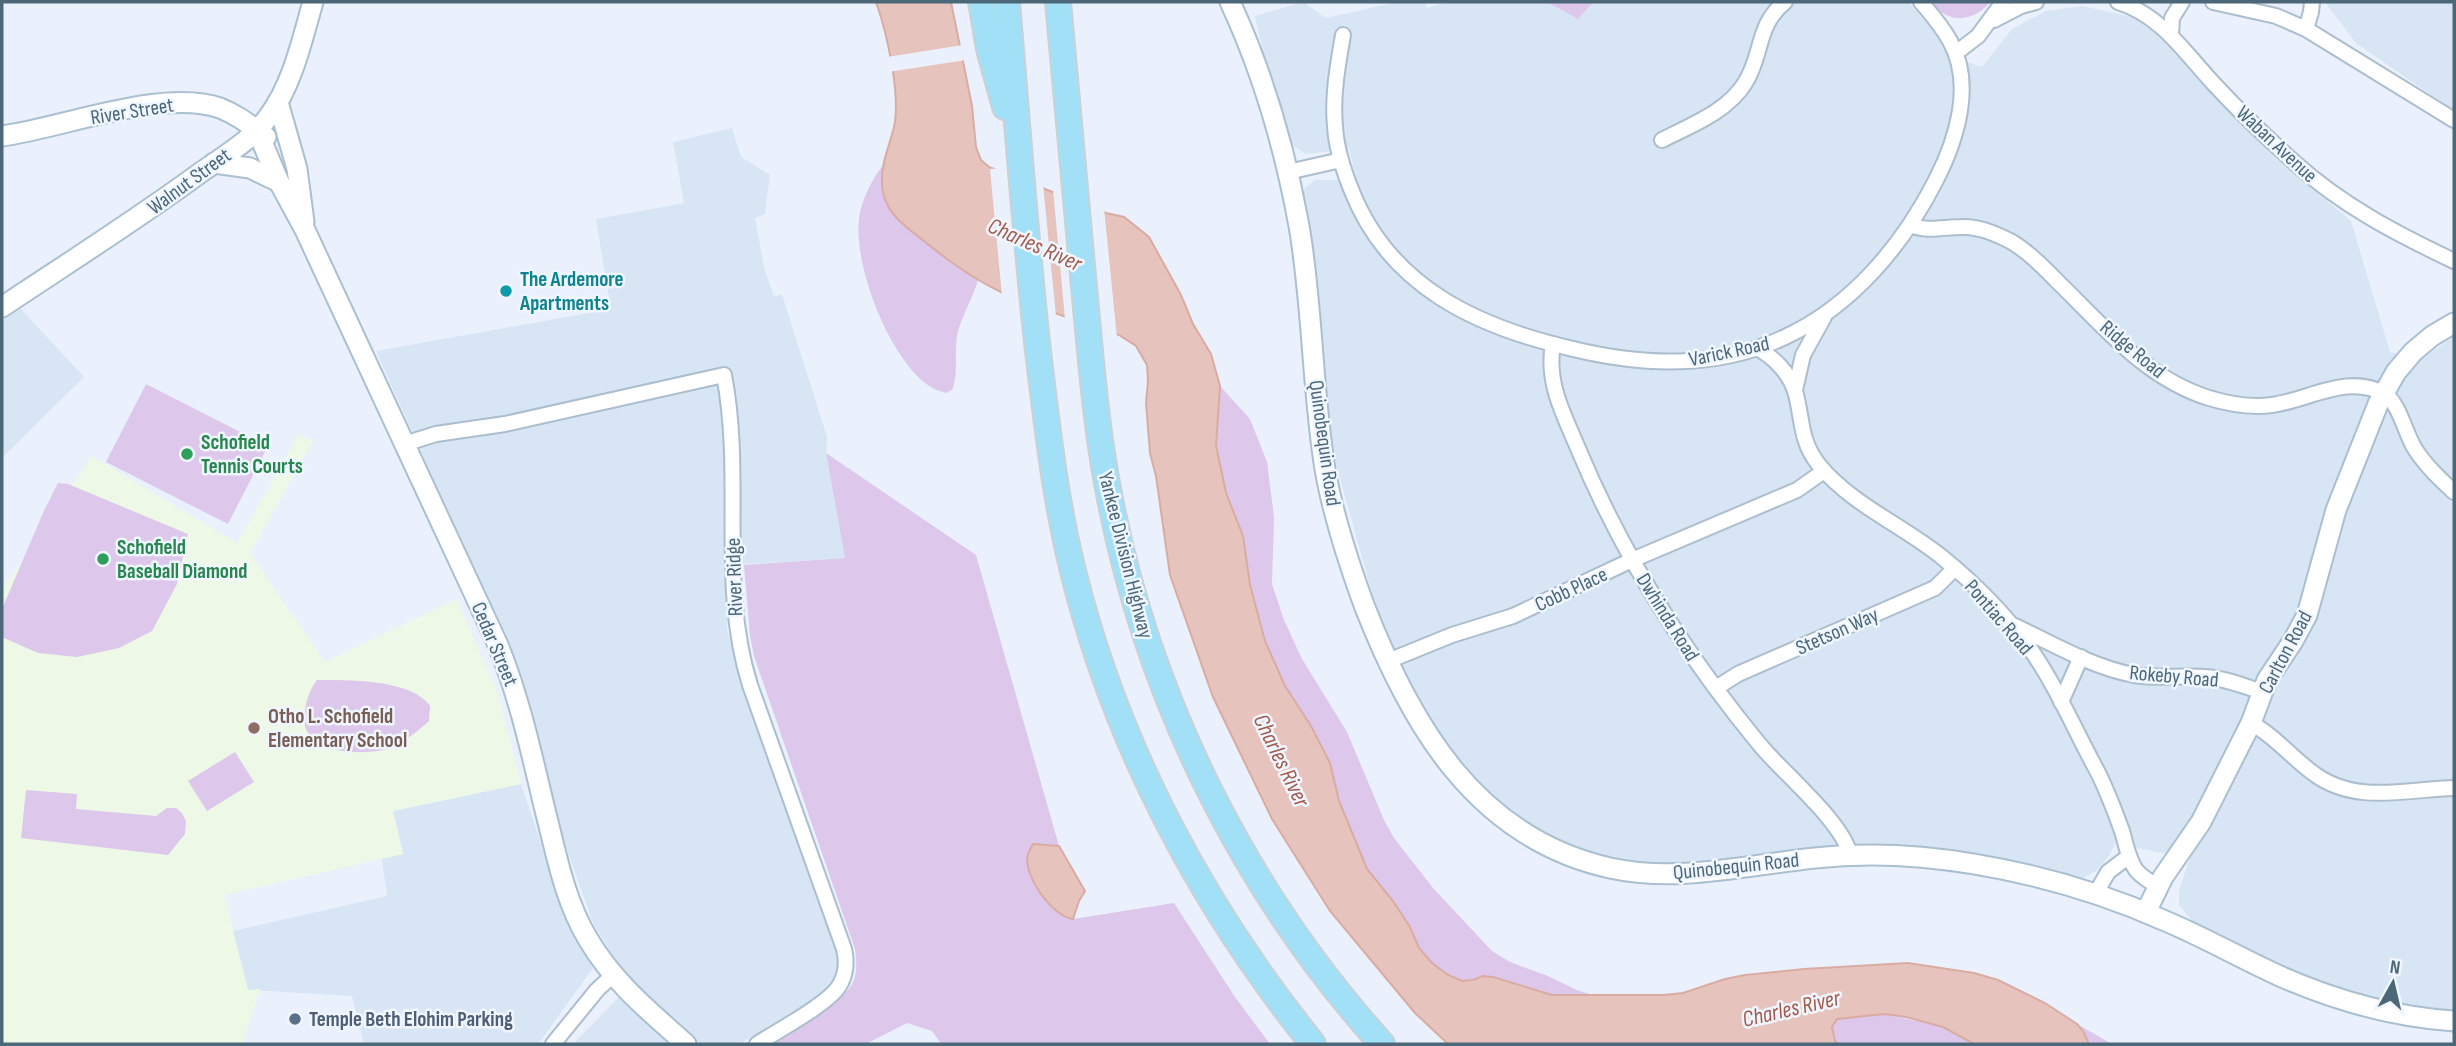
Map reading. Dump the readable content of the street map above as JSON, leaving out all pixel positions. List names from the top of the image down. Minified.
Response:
{"streets":{"highway":["Yankee Division Highway"],"main road":["River Street","Walnut Street","Quinobequin Road","Cedar Street","Carlton Road"],"street":["Waban Avenue","Ridge Road","Varick Road","River Ridge","Cobb Place","Dwhinda Road","Pontiac Road","Stetson Way","Rokeby Road"]},"crossings":[["River Street","Walnut Street"],["River Street","Cedar Street"],["Walnut Street","Cedar Street"],["Ridge Road","Varick Road"],["Ridge Road","Carlton Road"],["Varick Road","Dwhinda Road"],["Varick Road","Pontiac Road"],["Quinobequin Road","Cobb Place"],["Quinobequin Road","Dwhinda Road"],["Quinobequin Road","Carlton Road"],["River Ridge","Cedar Street"],["Cobb Place","Dwhinda Road"],["Cobb Place","Pontiac Road"],["Dwhinda Road","Stetson Way"],["Pontiac Road","Stetson Way"],["Pontiac Road","Carlton Road"],["Pontiac Road","Rokeby Road"],["Carlton Road","Rokeby Road"]],"water":["Charles River"],"places":["The Ardemore Apartments","Schofield Tennis Courts","Schofield Baseball Diamond","Otho L. Schofield Elementary School","Temple Beth Elohim Parking"],"north":"top"}
